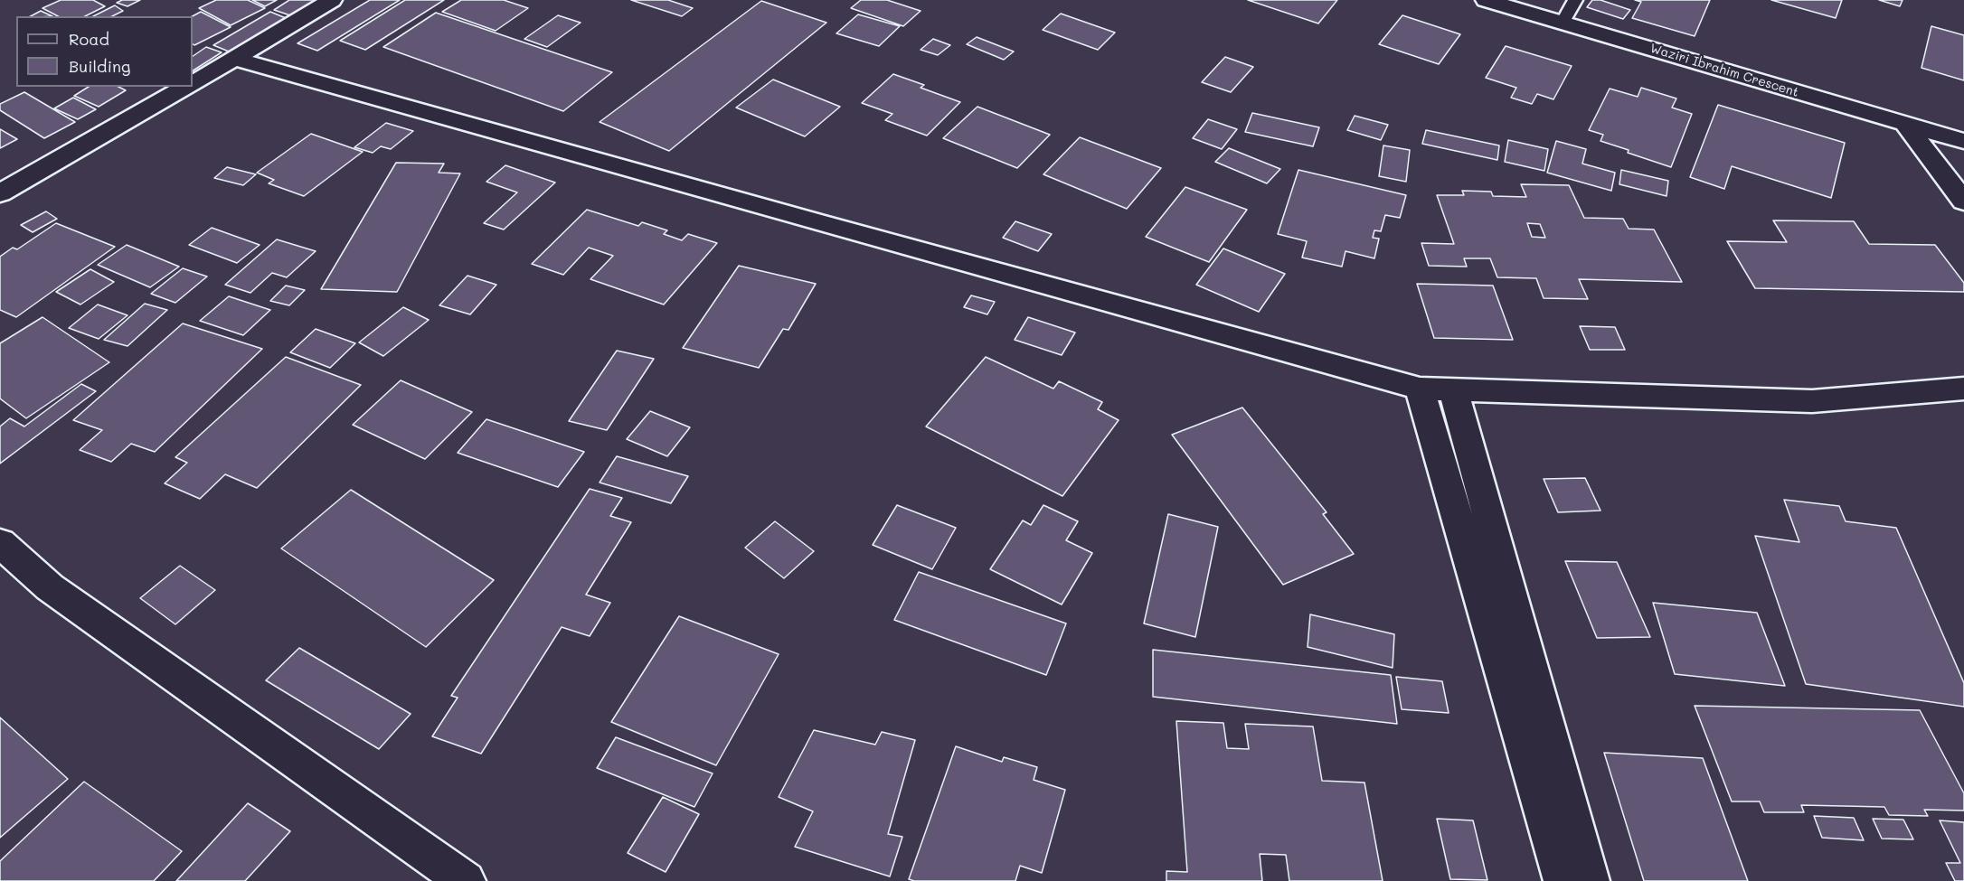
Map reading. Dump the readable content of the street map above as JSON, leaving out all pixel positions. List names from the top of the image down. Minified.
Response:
{"streets":{"street":["Waziri Ibrahim Crescent"]},"legend":["Road","Building"]}
